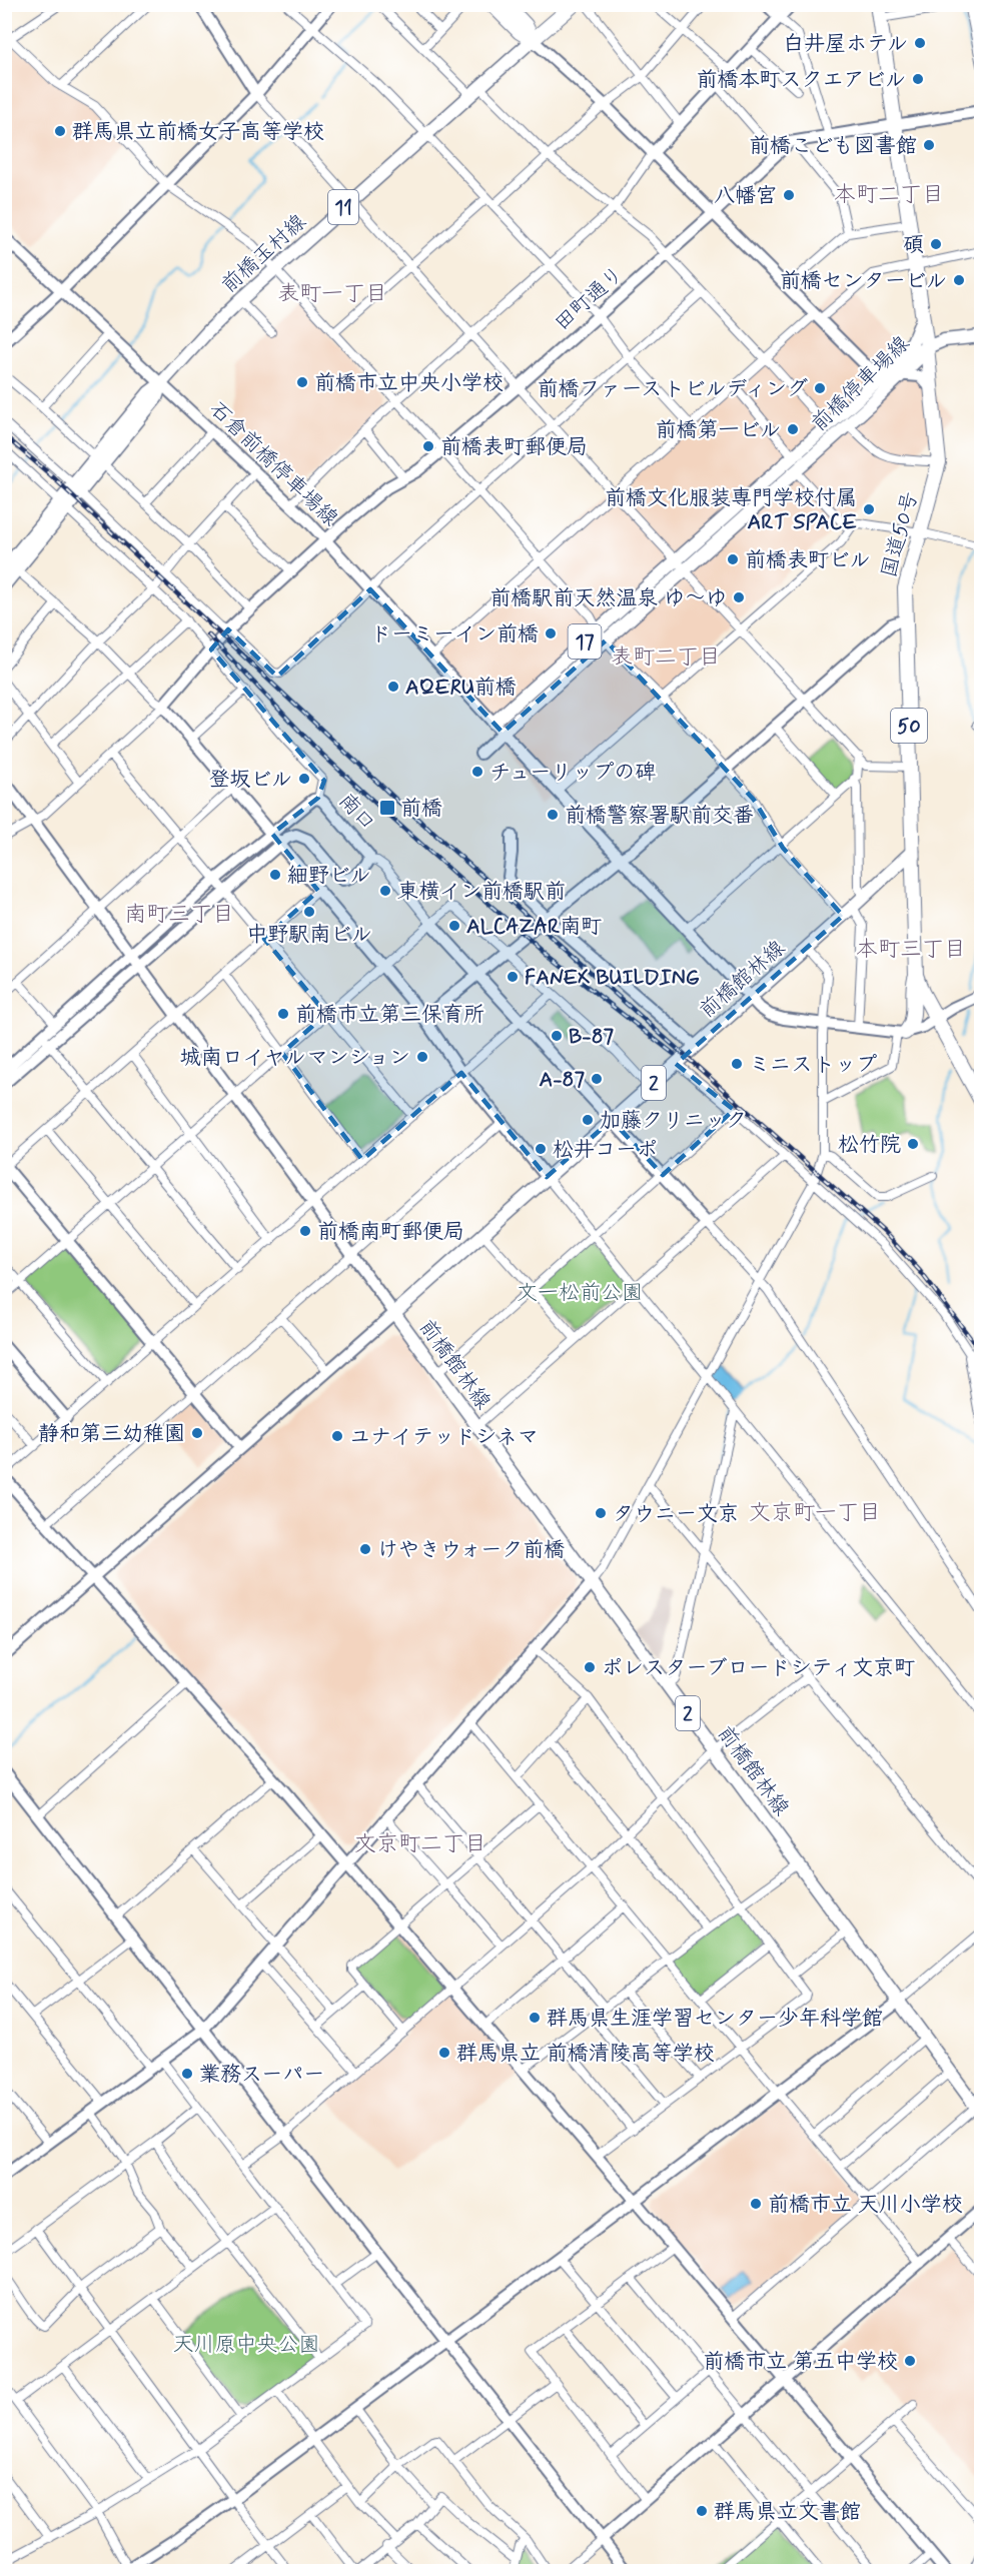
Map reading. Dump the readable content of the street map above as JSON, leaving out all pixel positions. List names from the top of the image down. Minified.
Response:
{"streets":{"highway":["国道50号","50"],"main road":["11","前橋玉村線","前橋停車場線","17","前橋館林線","2"],"street":["田町通り","石倉前橋停車場線","南口"]},"crossings":[["前橋玉村線","石倉前橋停車場線"],["田町通り","石倉前橋停車場線"],["田町通り","国道50号"],["前橋停車場線","石倉前橋停車場線"],["前橋停車場線","国道50号"],["石倉前橋停車場線","前橋館林線"],["国道50号","前橋館林線"]],"districts":["本町二丁目","表町一丁目","表町二丁目","南町三丁目","本町三丁目","文京町一丁目","文京町二丁目"],"parks":["文一松前公園","天川原中央公園"],"places":{"other":["白井屋ホテル","前橋本町スクエアビル","群馬県立前橋女子高等学校","前橋こども図書館","八幡宮","碩","前橋センタービル","前橋市立中央小学校","前橋ファーストビルディング","前橋第一ビル","前橋表町郵便局","前橋文化服装専門学校付属 ART SPACE","前橋表町ビル","前橋駅前天然温泉 ゆ～ゆ","ドーミーイン前橋","AQERU前橋","チューリップの碑","登坂ビル","前橋警察署駅前交番","細野ビル","東横イン前橋駅前","中野駅南ビル","ALCAZAR南町","FANEX BUILDING","前橋市立第三保育所","B-87","城南ロイヤルマンション","ミニストップ","A-87","加藤クリニック","松竹院","松井コーポ","前橋南町郵便局","静和第三幼稚園","ユナイテッドシネマ","タウニー文京","けやきウォーク前橋","ポレスターブロードシティ文京町","群馬県生涯学習センター少年科学館","群馬県立 前橋清陵高等学校","業務スーパー","前橋市立 天川小学校","前橋市立 第五中学校","群馬県立文書館"],"transit":["前橋"]}}
